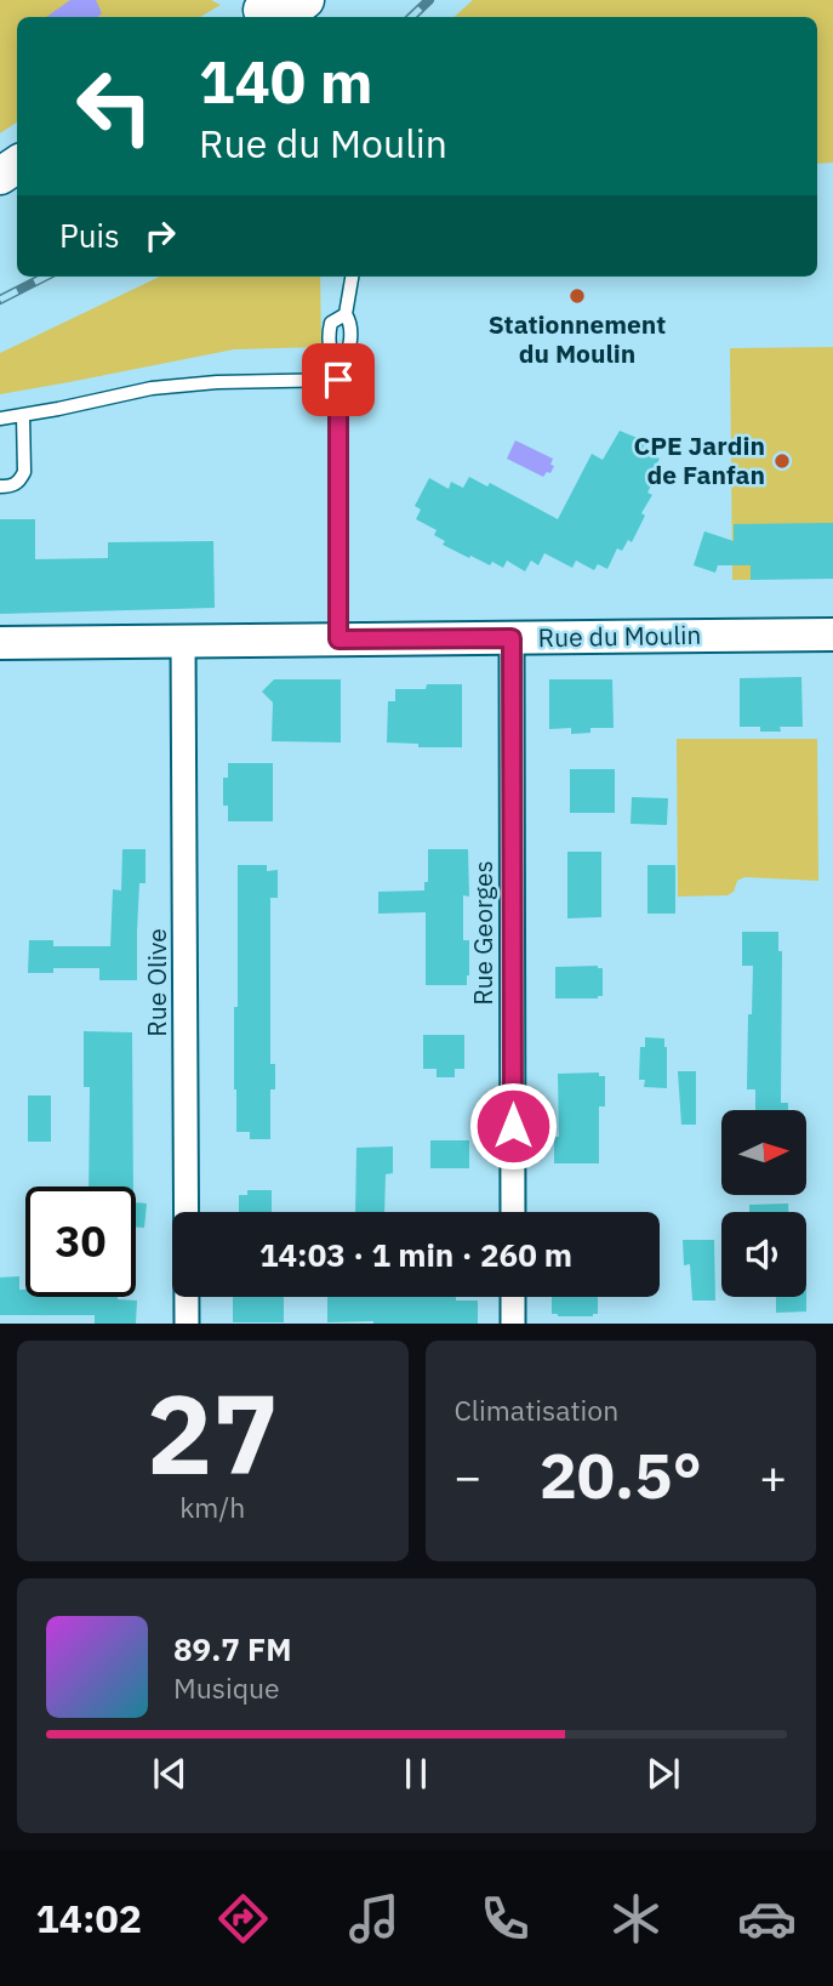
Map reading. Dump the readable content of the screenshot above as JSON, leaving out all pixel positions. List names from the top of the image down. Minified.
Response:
{"streets":{"street":["Rue du Moulin","Rue Georges","Rue Olive"]},"crossings":[["Rue du Moulin","Rue Georges"],["Rue du Moulin","Rue Olive"]],"places":["Stationnement du Moulin","CPE Jardin de Fanfan"],"north":"right","page":{"turn":["140 m","Rue du Moulin"],"then":"Puis","limit":"30","trip":"14:03 · 1 min · 260 m","tile":[["27","km/h"],"Climatisation"],"heat":["−","20.5°","+"],"song":["89.7 FM","Musique"],"tabs":"14:02"}}
